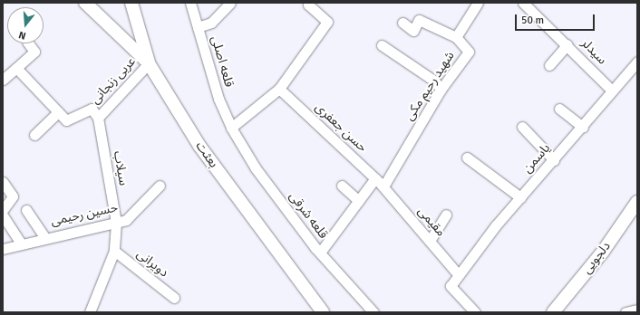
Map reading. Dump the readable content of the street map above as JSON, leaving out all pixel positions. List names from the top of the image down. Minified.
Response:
{"streets":{"main road":["بعثت","دلجویی"],"street":["سیدلر","قلعه اصلی","عربی زنجانی","شهید رحیم مکی","حسن جعفری","یاسمن","سیلاب","حسین رحیمی","قلعه شرقی","مقیمی","دویرانی"]},"crossings":[["سیدلر","یاسمن"],["قلعه اصلی","قلعه شرقی"],["عربی زنجانی","بعثت"],["عربی زنجانی","سیلاب"],["شهید رحیم مکی","حسن جعفری"],["شهید رحیم مکی","مقیمی"],["حسن جعفری","مقیمی"],["یاسمن","مقیمی"],["سیلاب","حسین رحیمی"],["سیلاب","دویرانی"]],"scale_bar":"50 m","north":"bottom"}
